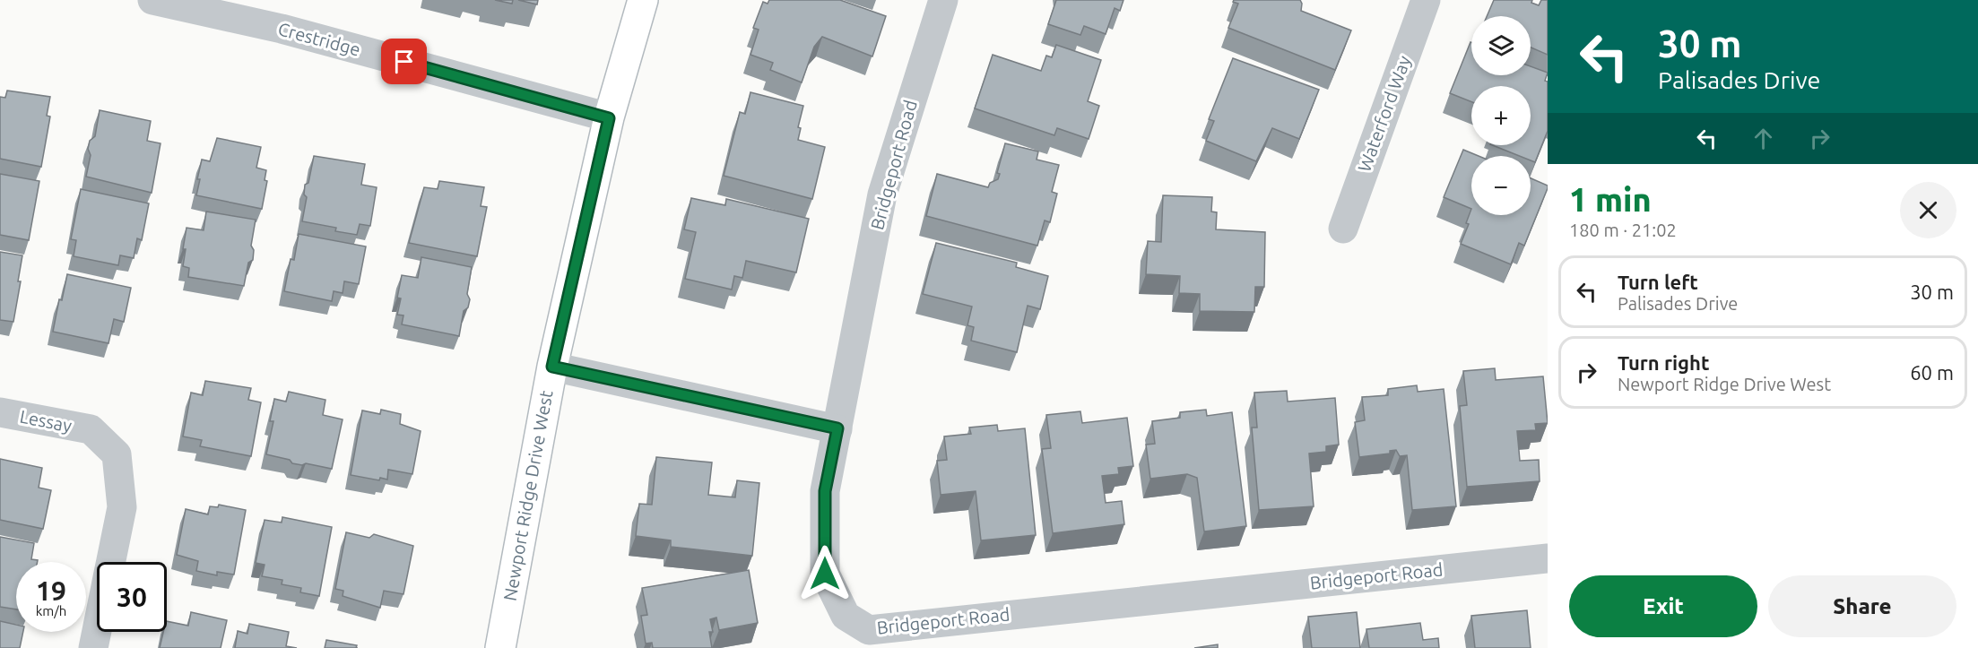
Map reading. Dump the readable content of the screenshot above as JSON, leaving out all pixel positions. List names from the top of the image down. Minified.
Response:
{"streets":{"street":["Crestridge","Waterford Way","Bridgeport Road","Lessay","Newport Ridge Drive West"]},"crossings":[["Crestridge","Newport Ridge Drive West"]],"page":{"turn":["30 m","Palisades Drive"],"map_buttons":["+","−"],"heading":["1 min","180 m · 21:02"],"list":[{"name":"Turn left","note":"Palisades Drive","value":"30 m"},{"name":"Turn right","note":"Newport Ridge Drive West","value":"60 m"}],"speed":"19 km/h","limit":"30","buttons":["Exit","Share"]}}
